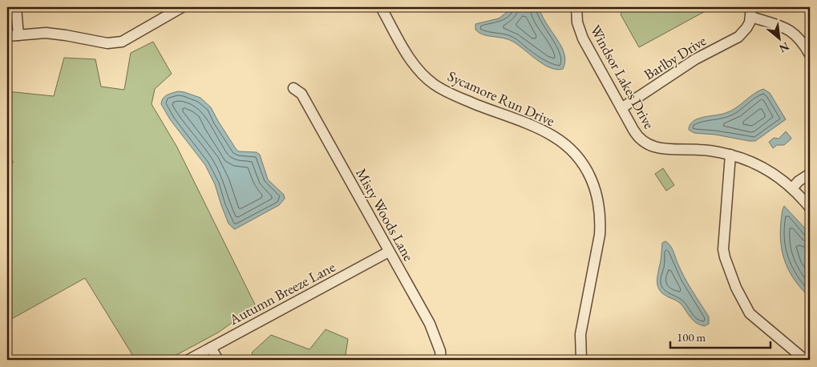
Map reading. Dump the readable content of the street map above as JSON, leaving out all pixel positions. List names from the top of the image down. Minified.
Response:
{"streets":{"street":["Barlby Drive","Windsor Lakes Drive","Sycamore Run Drive","Misty Woods Lane","Autumn Breeze Lane"]},"crossings":[["Barlby Drive","Windsor Lakes Drive"],["Misty Woods Lane","Autumn Breeze Lane"]],"scale_bar":"100 m","north":"bottom right"}
